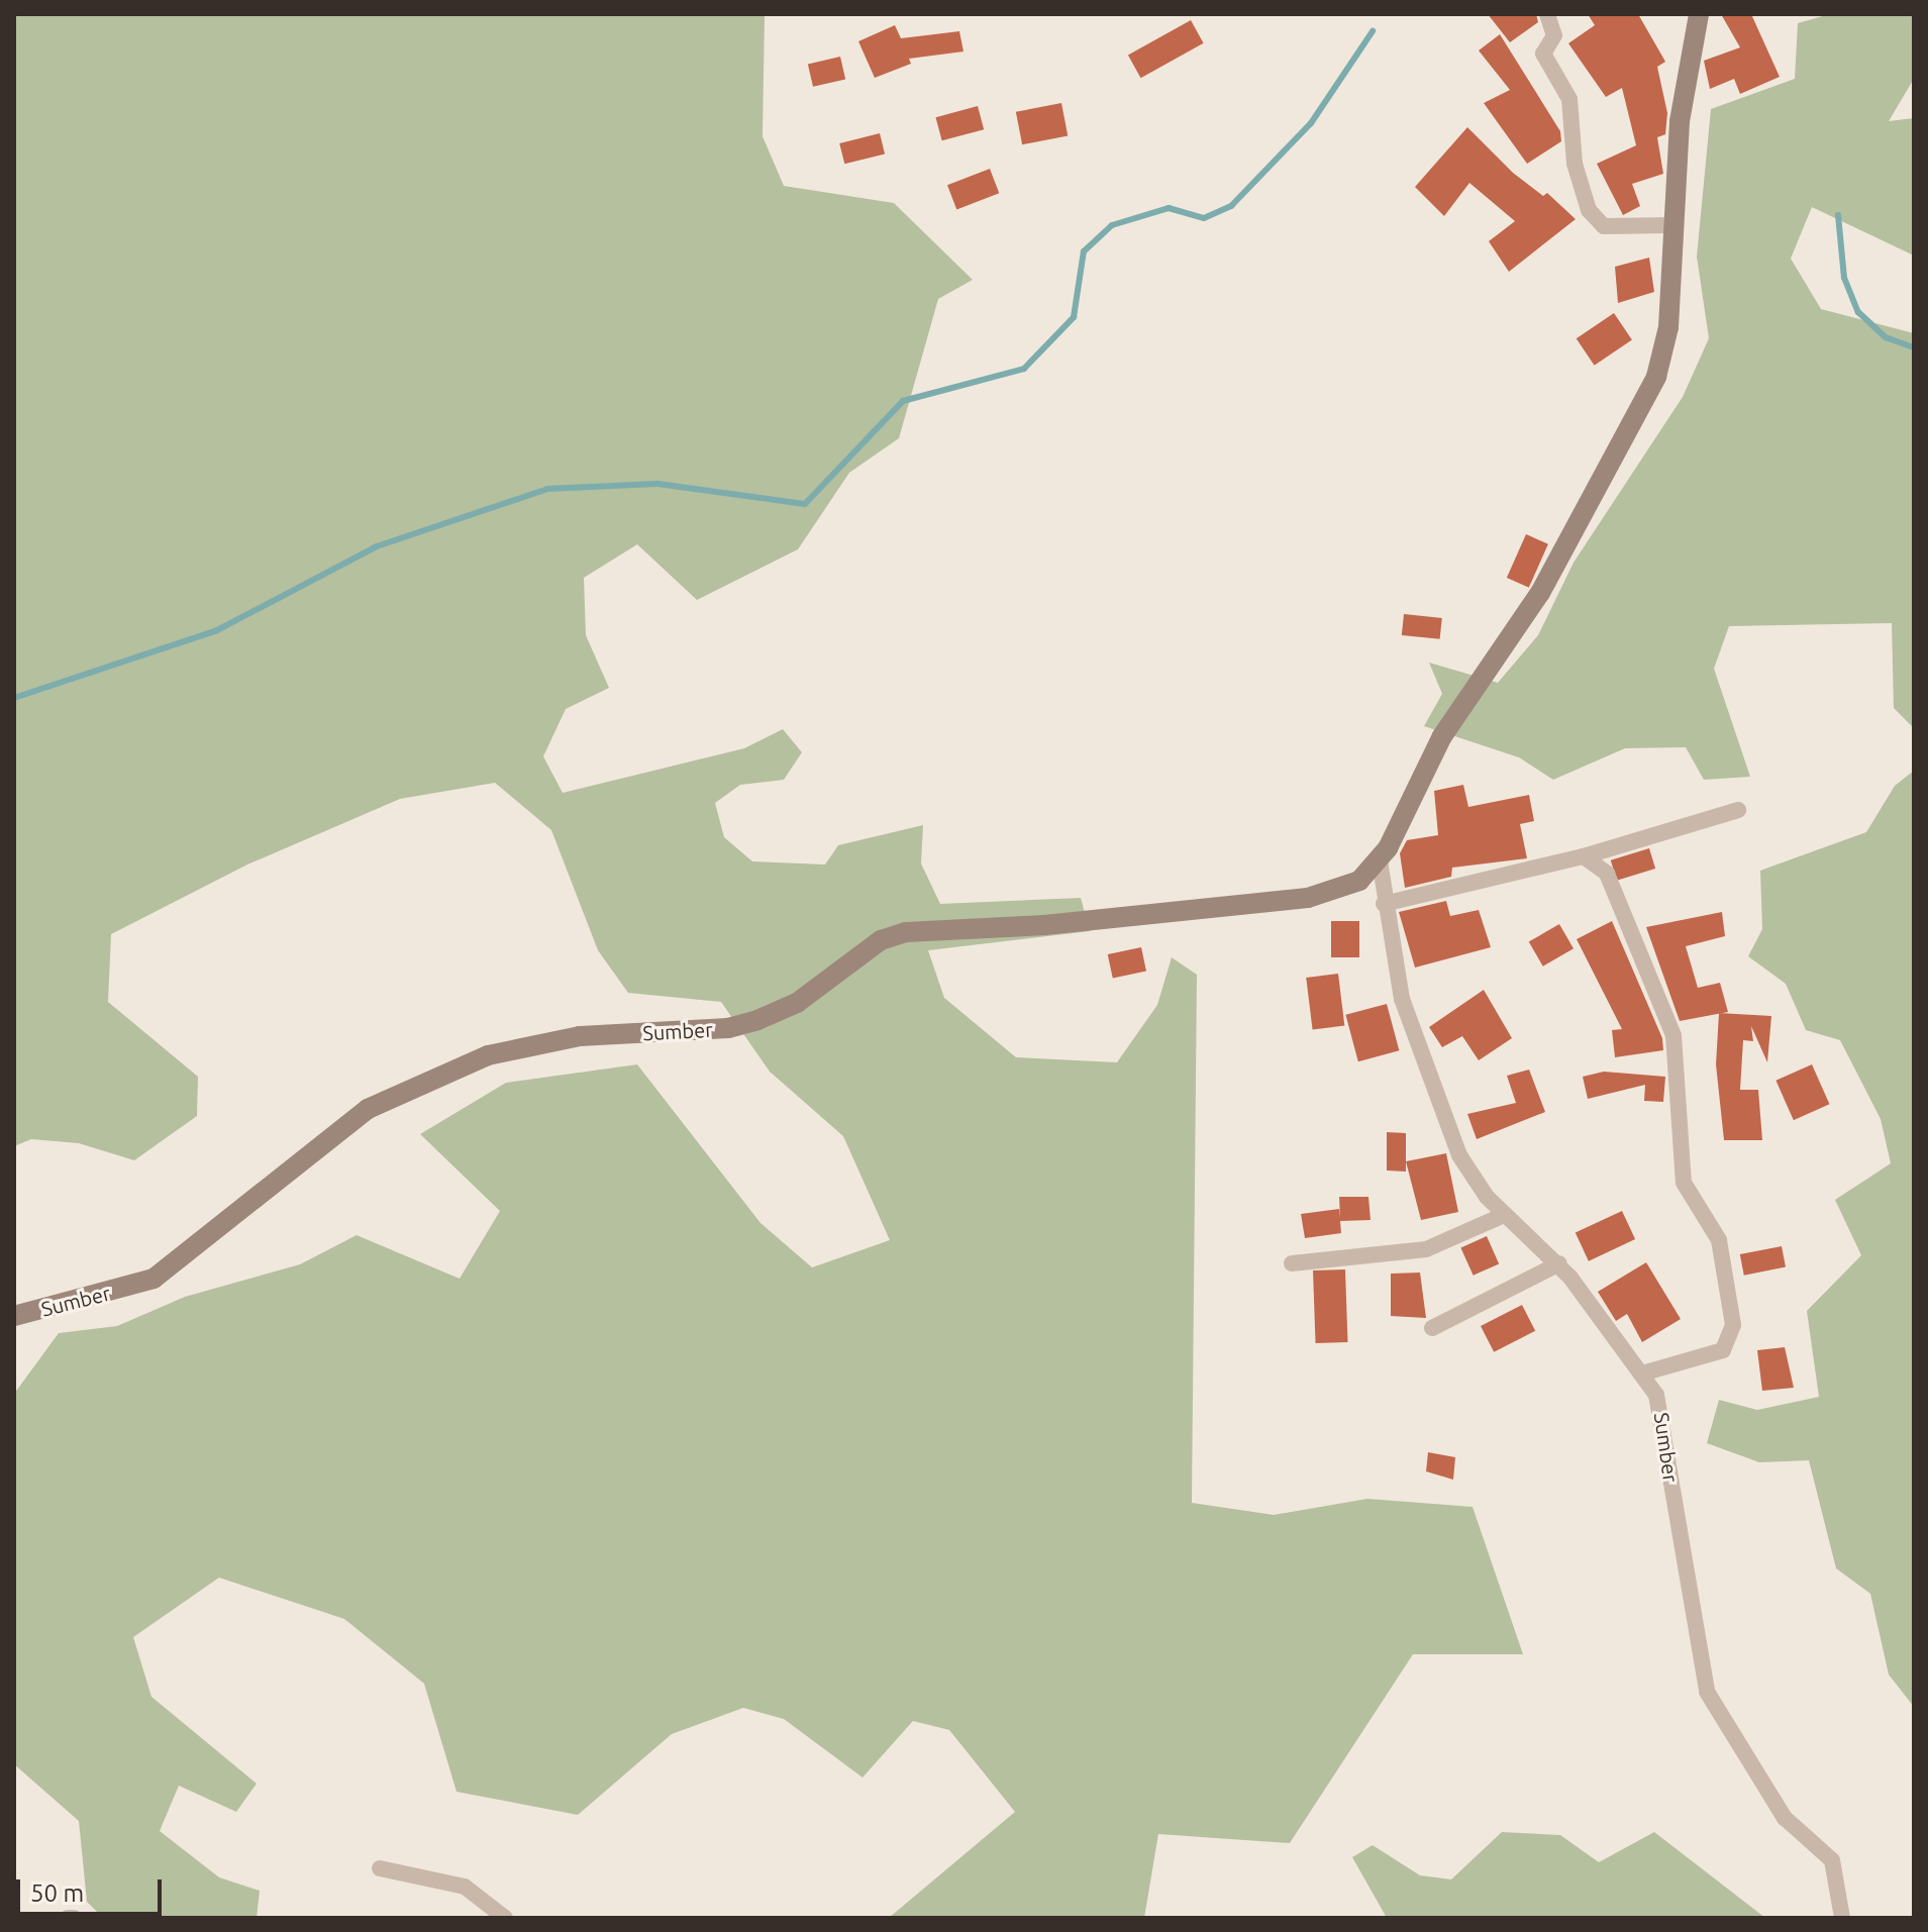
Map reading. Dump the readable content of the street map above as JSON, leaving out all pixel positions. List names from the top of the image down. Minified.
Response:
{"streets":{"street":["Sumber"]},"scale_bar":"50 m"}
